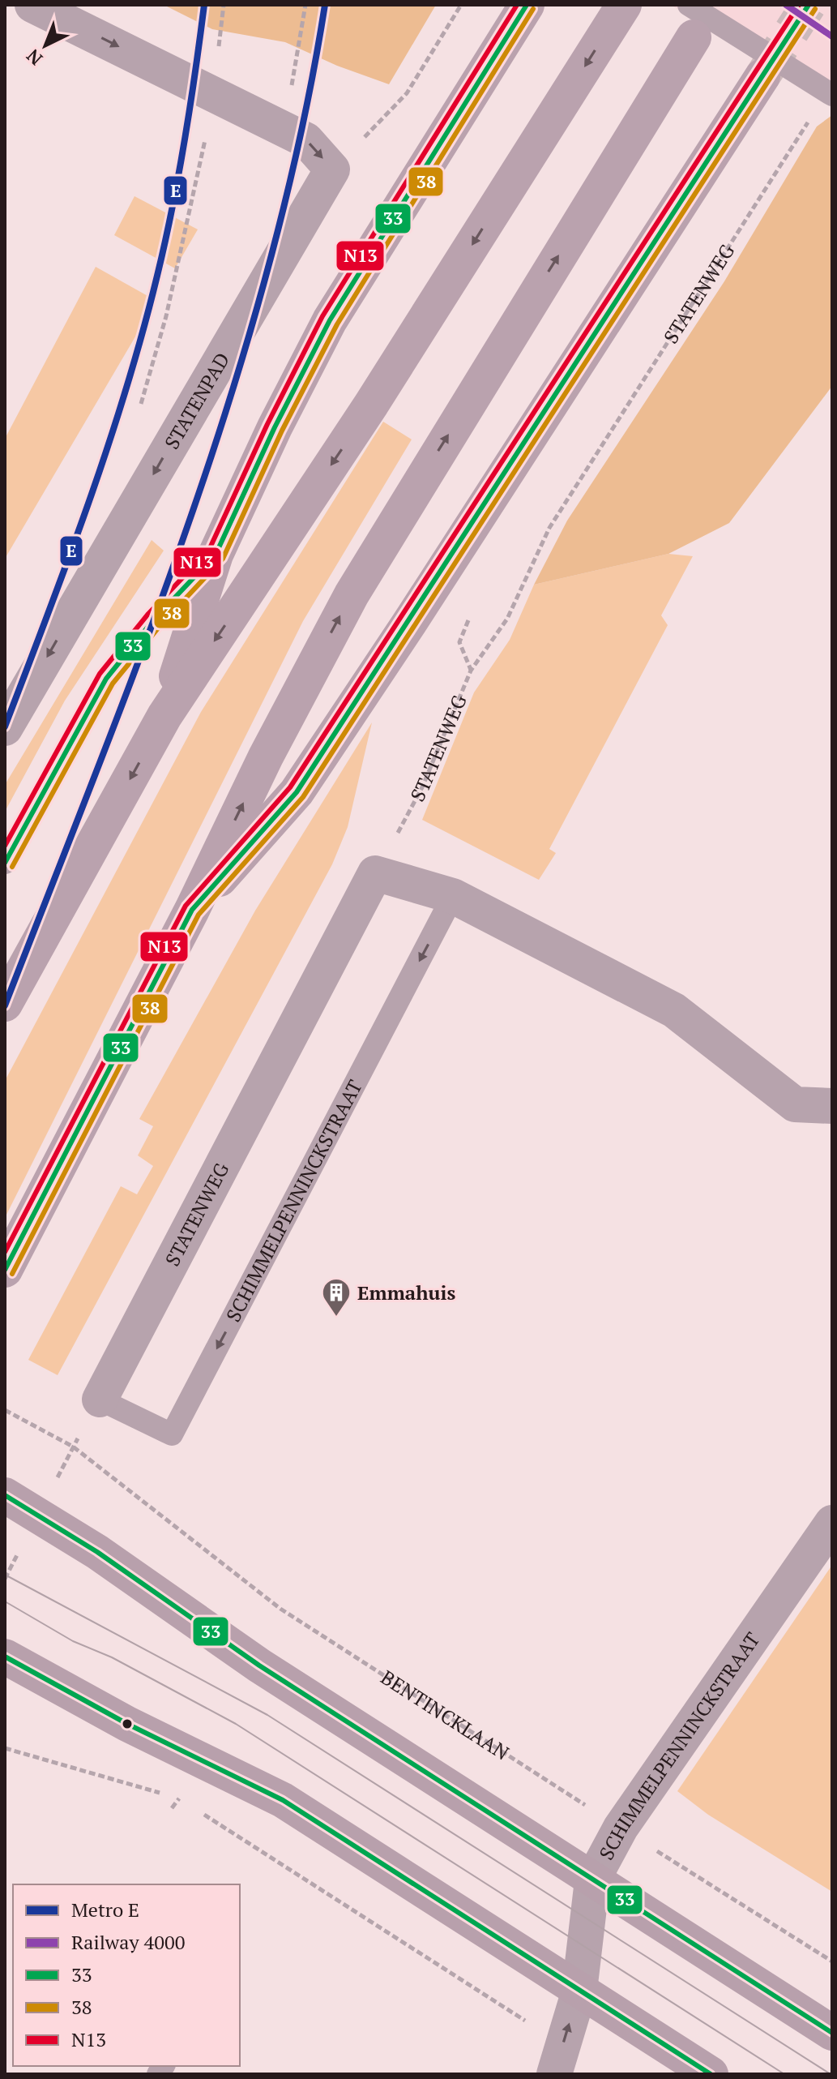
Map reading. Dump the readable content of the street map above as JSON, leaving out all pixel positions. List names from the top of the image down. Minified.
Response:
{"streets":{"street":["STATENWEG","STATENPAD","SCHIMMELPENNINCKSTRAAT"],"path":["BENTINCKLAAN"]},"crossings":[["STATENWEG","SCHIMMELPENNINCKSTRAAT"],["SCHIMMELPENNINCKSTRAAT","BENTINCKLAAN"]],"one_way":["STATENPAD"],"places":{"building":["Emmahuis"]},"lines":["metro line E","rail line 4000","transit line 33","transit line N13","transit line 38"],"legend":["Metro E","Railway 4000","33","38","N13"],"north":"bottom left"}
